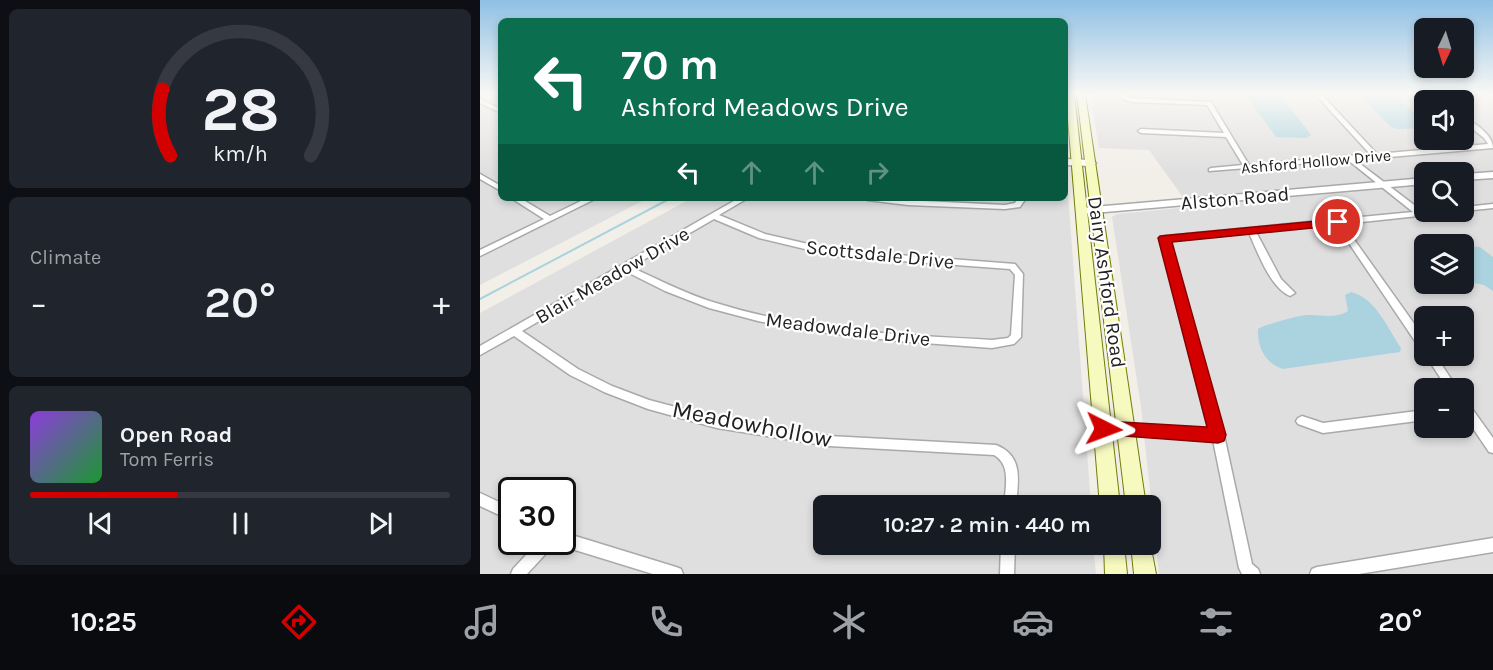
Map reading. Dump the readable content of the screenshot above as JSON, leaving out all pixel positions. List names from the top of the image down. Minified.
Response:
{"streets":{"main road":["Dairy Ashford Road"],"street":["Ashford Hollow Drive","Alston Road","Scottsdale Drive","Blair Meadow Drive","Meadowdale Drive","Meadowhollow"]},"crossings":[["Alston Road","Dairy Ashford Road"],["Scottsdale Drive","Blair Meadow Drive"],["Scottsdale Drive","Meadowdale Drive"],["Blair Meadow Drive","Meadowdale Drive"],["Blair Meadow Drive","Meadowhollow"]],"north":"bottom","page":{"map_buttons":["+","−"],"turn":["70 m","Ashford Meadows Drive"],"tile":"Climate","heat":["−","20°","+"],"song":["Open Road","Tom Ferris"],"limit":"30","trip":"10:27 · 2 min · 440 m","tabs":["10:25","20°"],"gauge":["28","km/h"]}}
